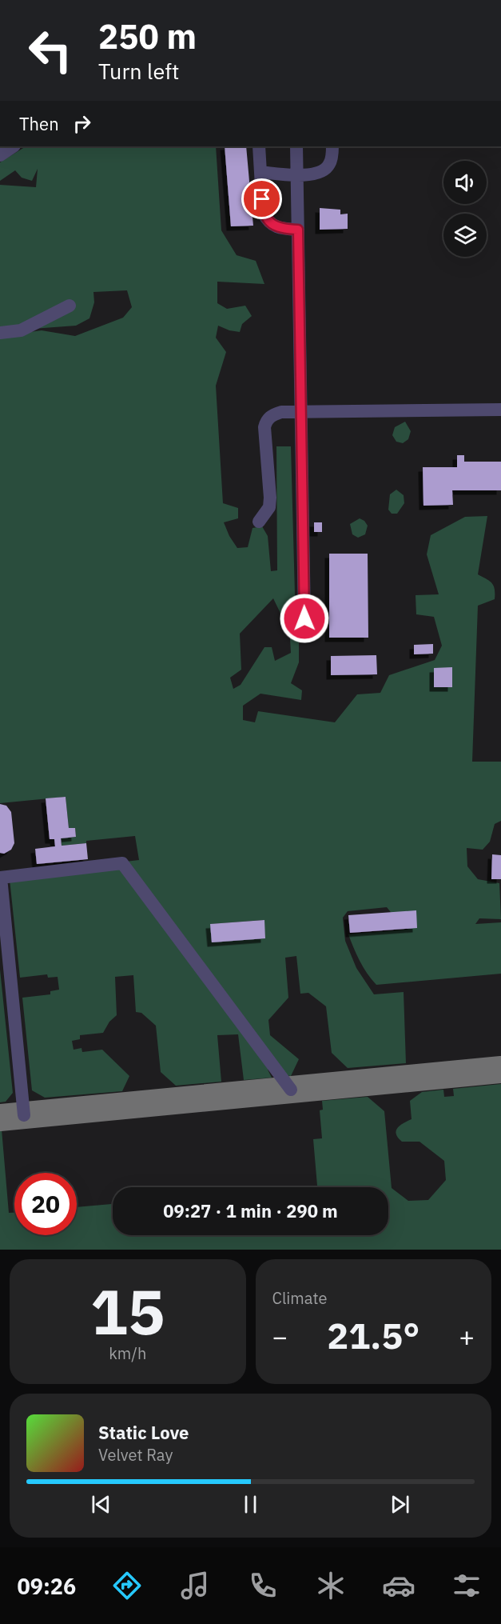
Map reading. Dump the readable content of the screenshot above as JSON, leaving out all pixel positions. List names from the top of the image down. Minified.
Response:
{"page":{"turn":["250 m","Turn left"],"then":"Then","limit":"20","trip":"09:27 · 1 min · 290 m","tile":[["15","km/h"],"Climate"],"heat":["−","21.5°","+"],"song":["Static Love","Velvet Ray"],"tabs":"09:26"}}
